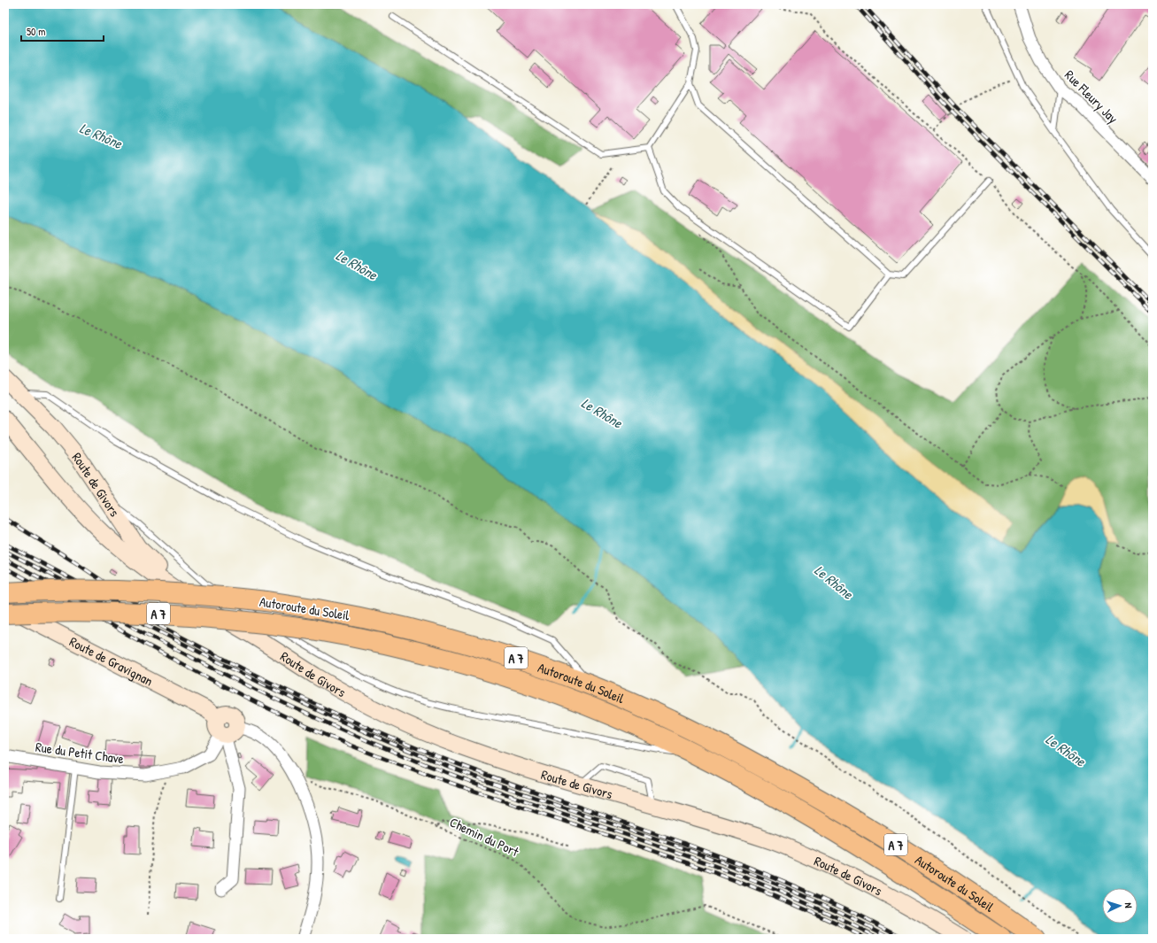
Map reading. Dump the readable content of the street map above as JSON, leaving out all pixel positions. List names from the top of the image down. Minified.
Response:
{"streets":{"highway":["Autoroute du Soleil","A 7"],"main road":["Route de Givors","Route de Gravignan"],"street":["Rue Fleury Jay","Rue du Petit Chave"],"path":["Chemin du Port"]},"crossings":[["Route de Gravignan","Rue du Petit Chave"]],"water":["Le Rhône"],"scale_bar":"50 m","north":"right"}
